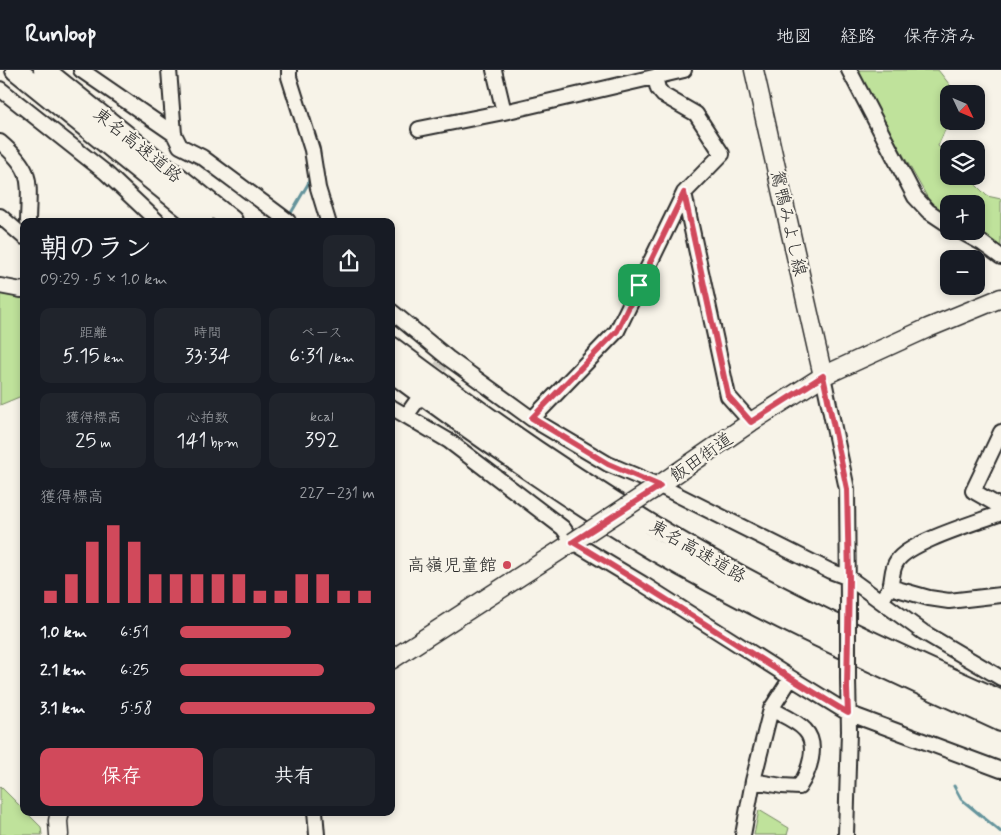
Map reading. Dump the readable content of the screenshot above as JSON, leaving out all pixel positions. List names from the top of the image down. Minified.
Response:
{"streets":{"highway":["東名高速道路"],"main road":["鴛鴨みよし線","飯田街道"]},"crossings":[["鴛鴨みよし線","飯田街道"]],"places":["高嶺児童館"],"north":"bottom right","page":{"header":"Runloop","nav":["地図","経路","保存済み"],"map_buttons":["+","−"],"heading":["朝のラン","09:29 · 5 × 1.0 km"],"stats":[["距離","5.15 km"],["時間","33:34"],["ペース","6:31 /km"],["獲得標高","25 m"],["心拍数","141 bpm"],["kcal","392"]],"chart":["獲得標高","227–231 m"],"list":[{"name":"1.0 km","note":"6:51"},{"name":"2.1 km","note":"6:25"},{"name":"3.1 km","note":"5:58"}],"buttons":["保存","共有"]}}
